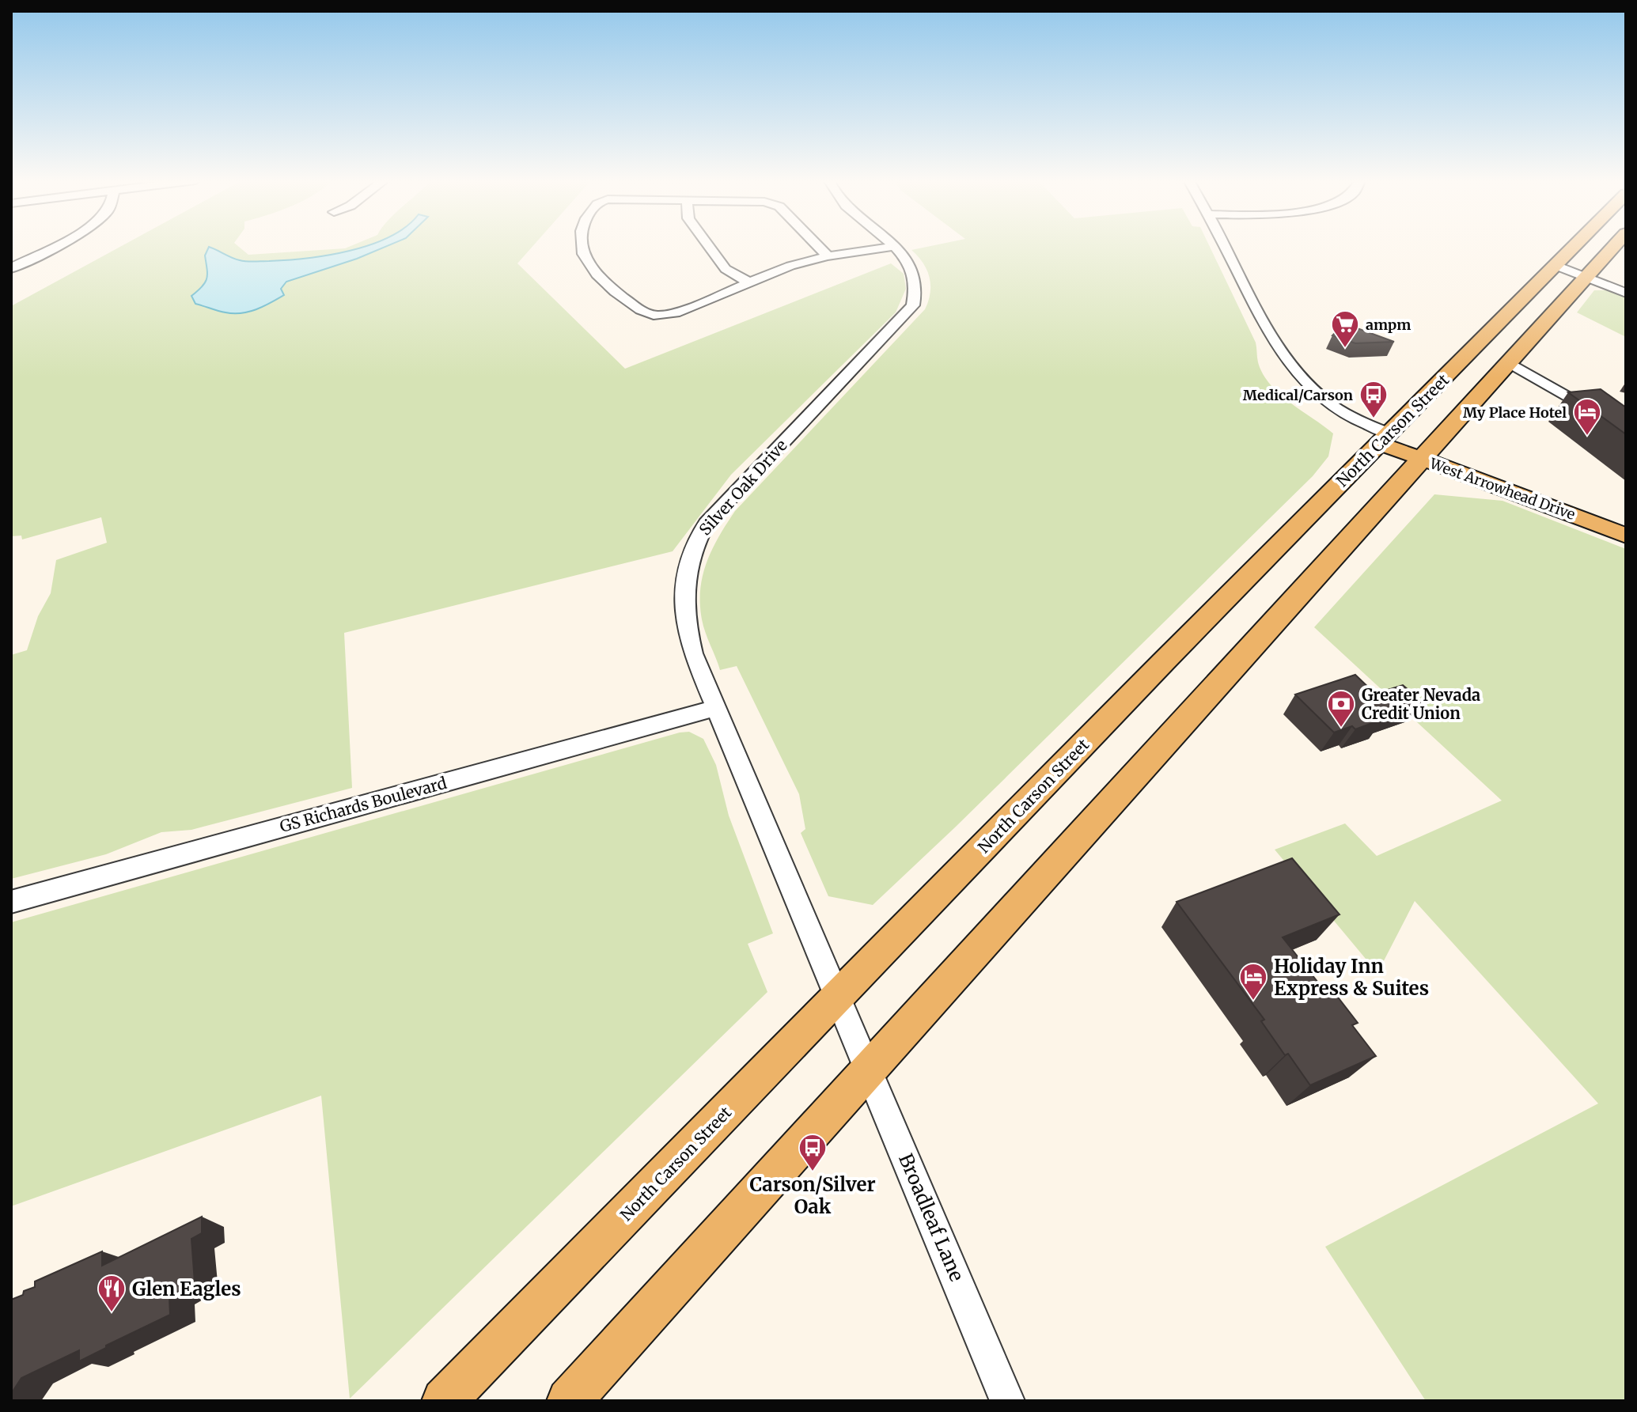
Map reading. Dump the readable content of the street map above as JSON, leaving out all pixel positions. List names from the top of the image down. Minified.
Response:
{"streets":{"main road":["North Carson Street","West Arrowhead Drive"],"street":["Silver Oak Drive","GS Richards Boulevard","Broadleaf Lane"]},"crossings":[["North Carson Street","Silver Oak Drive"],["North Carson Street","West Arrowhead Drive"],["Silver Oak Drive","GS Richards Boulevard"],["Silver Oak Drive","Broadleaf Lane"]],"places":{"supermarket":["ampm"],"bus stop":["Medical/Carson","Carson/Silver Oak"],"hotel":["My Place Hotel","Holiday Inn Express & Suites"],"bank":["Greater Nevada Credit Union"],"restaurant":["Glen Eagles"]}}
